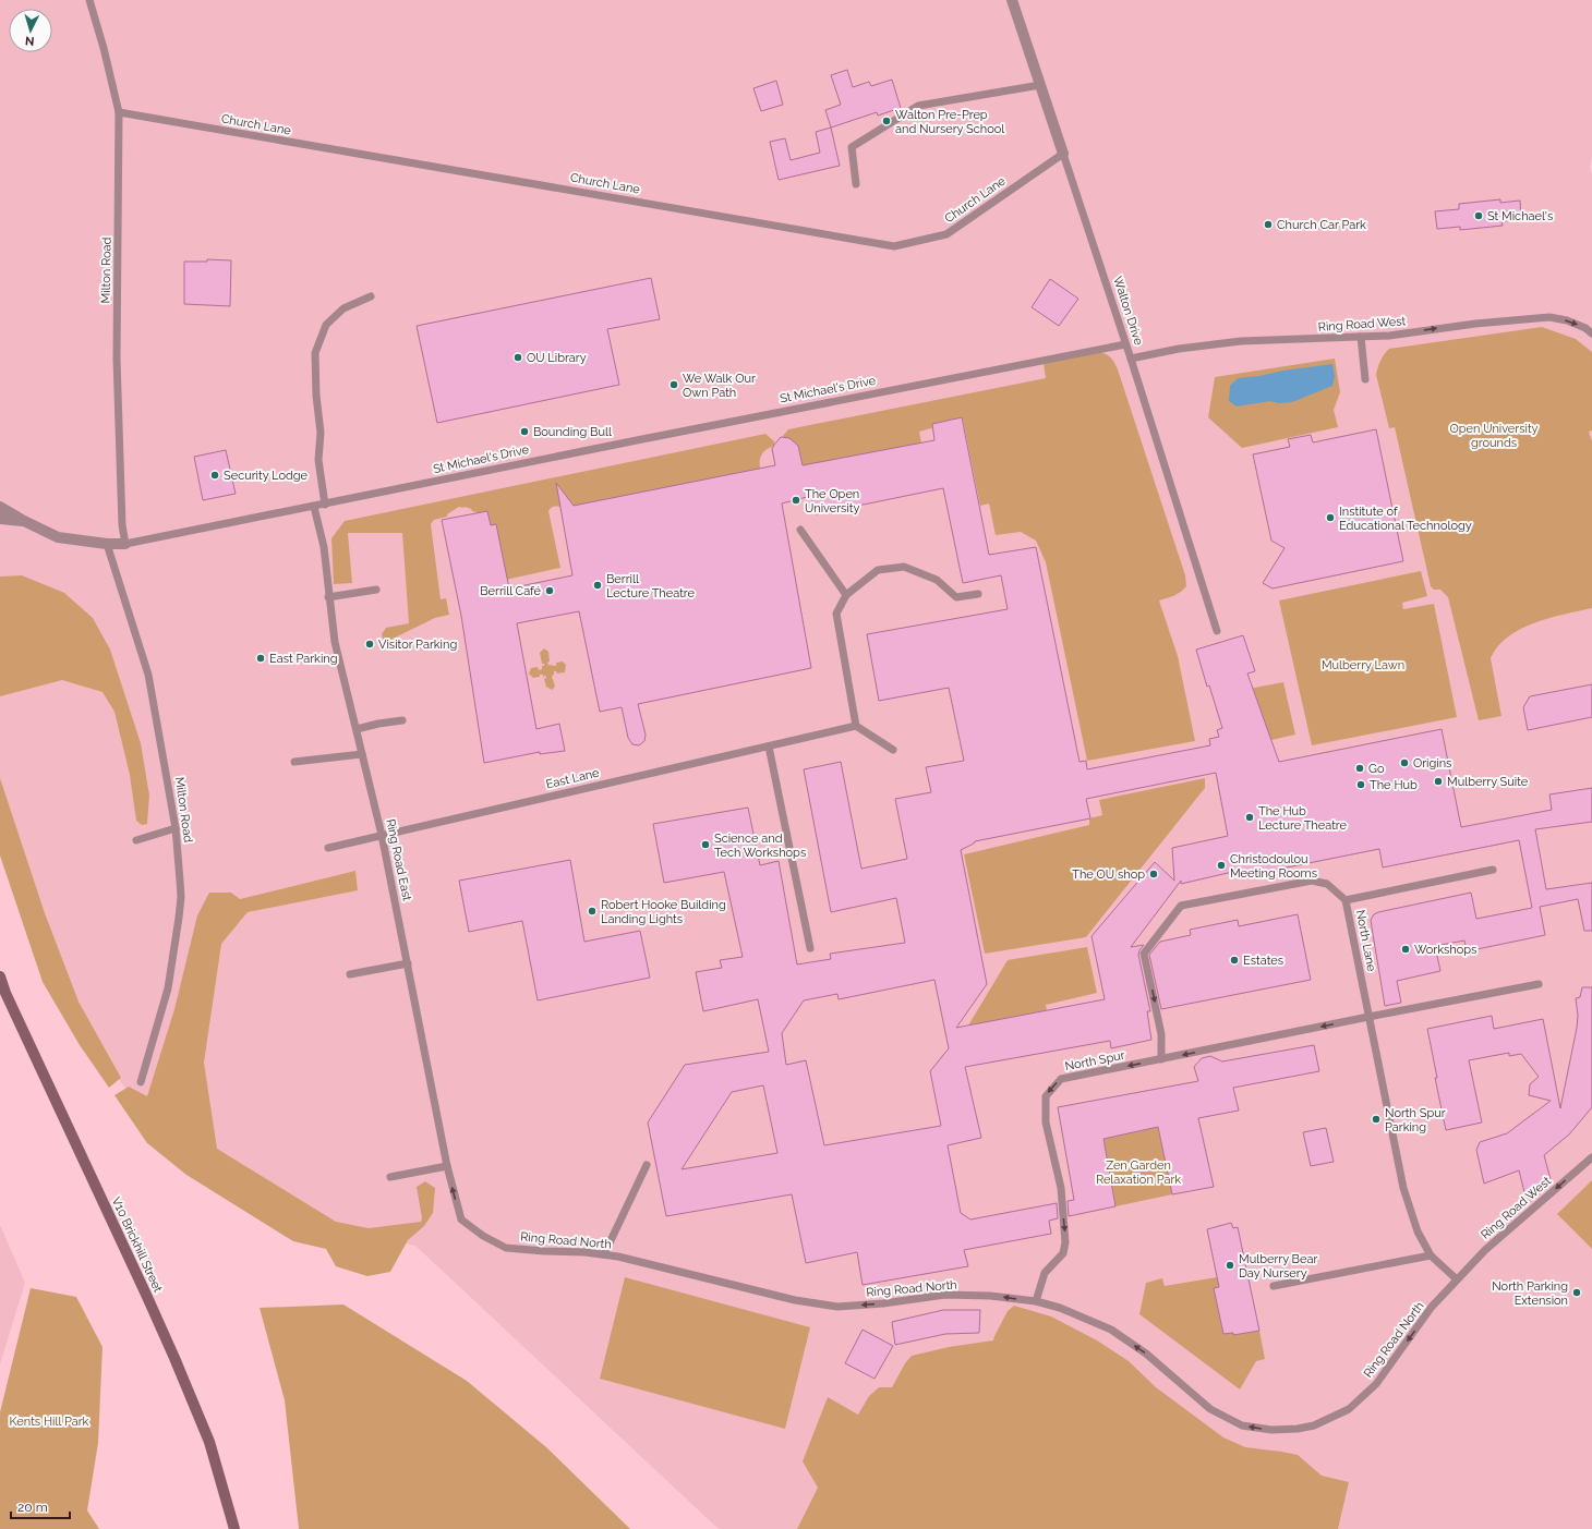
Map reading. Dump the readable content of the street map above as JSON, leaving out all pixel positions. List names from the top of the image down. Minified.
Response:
{"streets":{"street":["Walton Drive","St Michael's Drive","V10 Brickhill Street"],"lane":["Church Lane","Milton Road","Ring Road West","East Lane","Ring Road East","North Lane","North Spur","Ring Road North"]},"crossings":[["Church Lane","Milton Road"],["Church Lane","Walton Drive"],["Milton Road","St Michael's Drive"],["Walton Drive","Ring Road West"],["Walton Drive","St Michael's Drive"],["Ring Road West","North Lane"],["Ring Road West","Ring Road North"],["St Michael's Drive","Ring Road East"],["East Lane","Ring Road East"],["Ring Road East","Ring Road North"],["North Lane","North Spur"],["North Lane","Ring Road North"],["North Spur","Ring Road North"]],"one_way":["Ring Road North"],"parks":["Open University grounds","Mulberry Lawn","Zen Garden Relaxation Park","Kents Hill Park"],"places":["Walton Pre-Prep and Nursery School","St Michael's","Church Car Park","OU Library","We Walk Our Own Path","Bounding Bull","Security Lodge","The Open University","Institute of Educational Technology","Berrill Lecture Theatre","Berrill Café","Visitor Parking","East Parking","Origins","Go","Mulberry Suite","The Hub","The Hub Lecture Theatre","Science and Tech Workshops","Christodoulou Meeting Rooms","The OU shop","Robert Hooke Building Landing Lights","Workshops","Estates","North Spur Parking","Mulberry Bear Day Nursery","North Parking Extension"],"scale_bar":"20 m","north":"bottom"}
